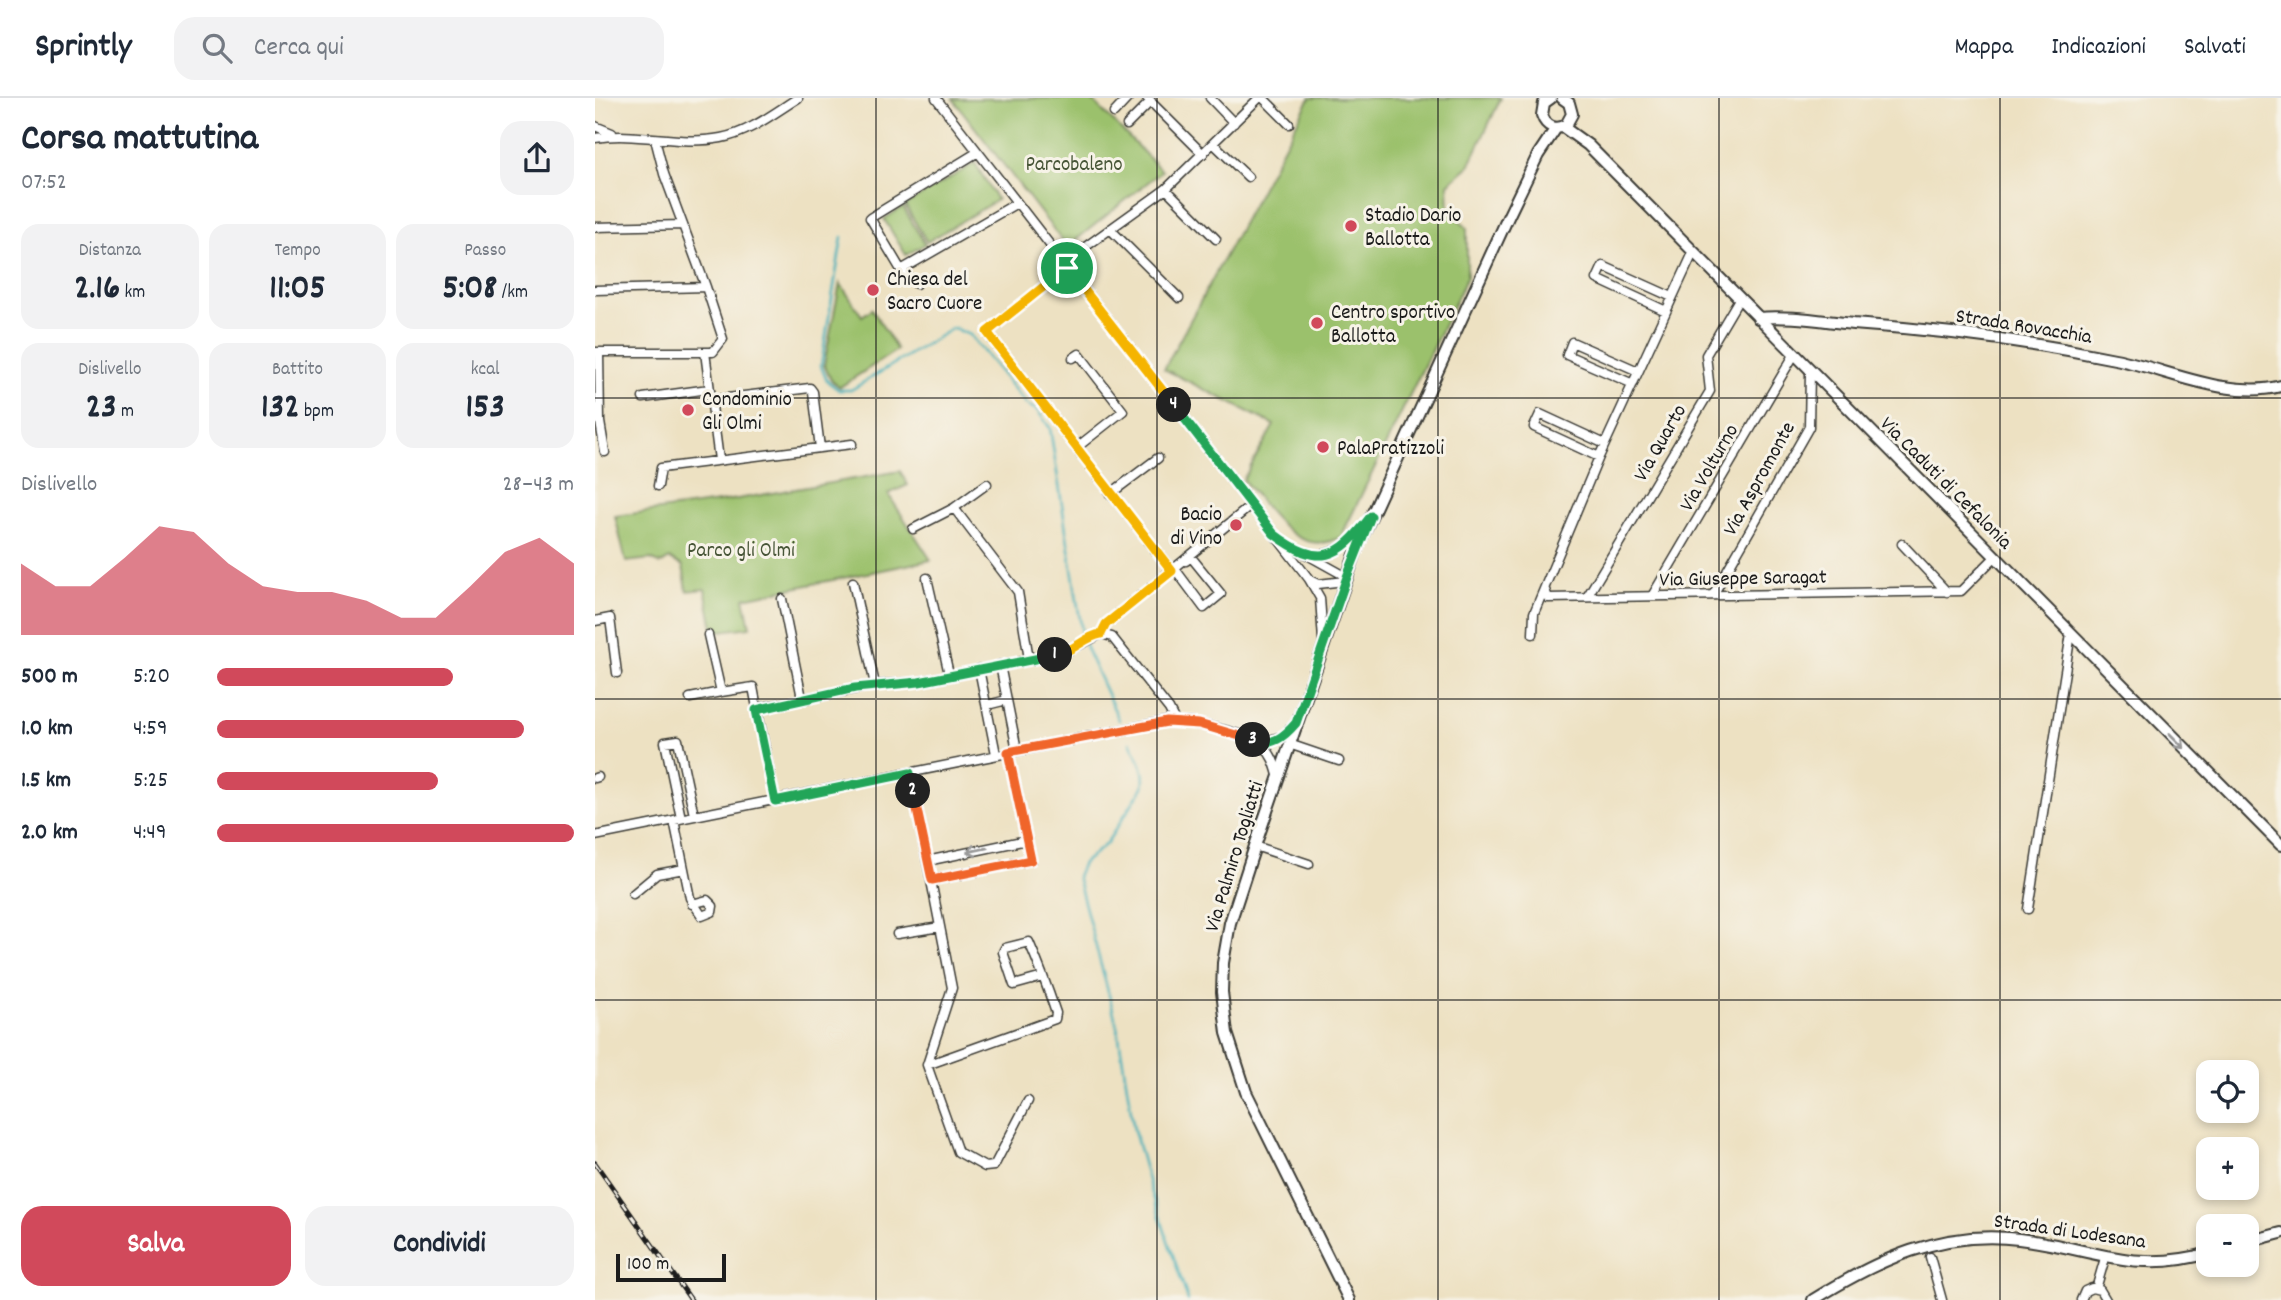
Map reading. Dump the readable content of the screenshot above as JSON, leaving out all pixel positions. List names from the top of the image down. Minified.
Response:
{"streets":{"street":["Strada Rovacchia","Via Quarto","Via Volturno","Via Aspromonte","Via Caduti di Cefalonia","Via Giuseppe Saragat","Via Palmiro Togliatti","Strada di Lodesana"]},"crossings":[["Strada Rovacchia","Via Caduti di Cefalonia"],["Via Quarto","Via Caduti di Cefalonia"],["Via Quarto","Via Giuseppe Saragat"],["Via Volturno","Via Caduti di Cefalonia"],["Via Volturno","Via Giuseppe Saragat"],["Via Aspromonte","Via Caduti di Cefalonia"],["Via Aspromonte","Via Giuseppe Saragat"],["Via Caduti di Cefalonia","Via Giuseppe Saragat"],["Via Caduti di Cefalonia","Via Palmiro Togliatti"]],"parks":["Parcobaleno","Parco gli Olmi"],"places":["Stadio Dario Ballotta","Chiesa del Sacro Cuore","Centro sportivo Ballotta","Condominio Gli Olmi","PalaPratizzoli","Bacio di Vino"],"scale_bar":"100 m","page":{"header":"Sprintly","search":"Cerca qui","nav":["Mappa","Indicazioni","Salvati"],"heading":["Corsa mattutina","07:52"],"stats":[["Distanza","2.16 km"],["Tempo","11:05"],["Passo","5:08 /km"],["Dislivello","23 m"],["Battito","132 bpm"],["kcal","153"]],"pins":["4","1","3","2"],"chart":["Dislivello","28–43 m"],"list":[{"name":"500 m","note":"5:20"},{"name":"1.0 km","note":"4:59"},{"name":"1.5 km","note":"5:25"},{"name":"2.0 km","note":"4:49"}],"map_buttons":["+","−"],"buttons":["Salva","Condividi"],"scale":"100 m"}}
